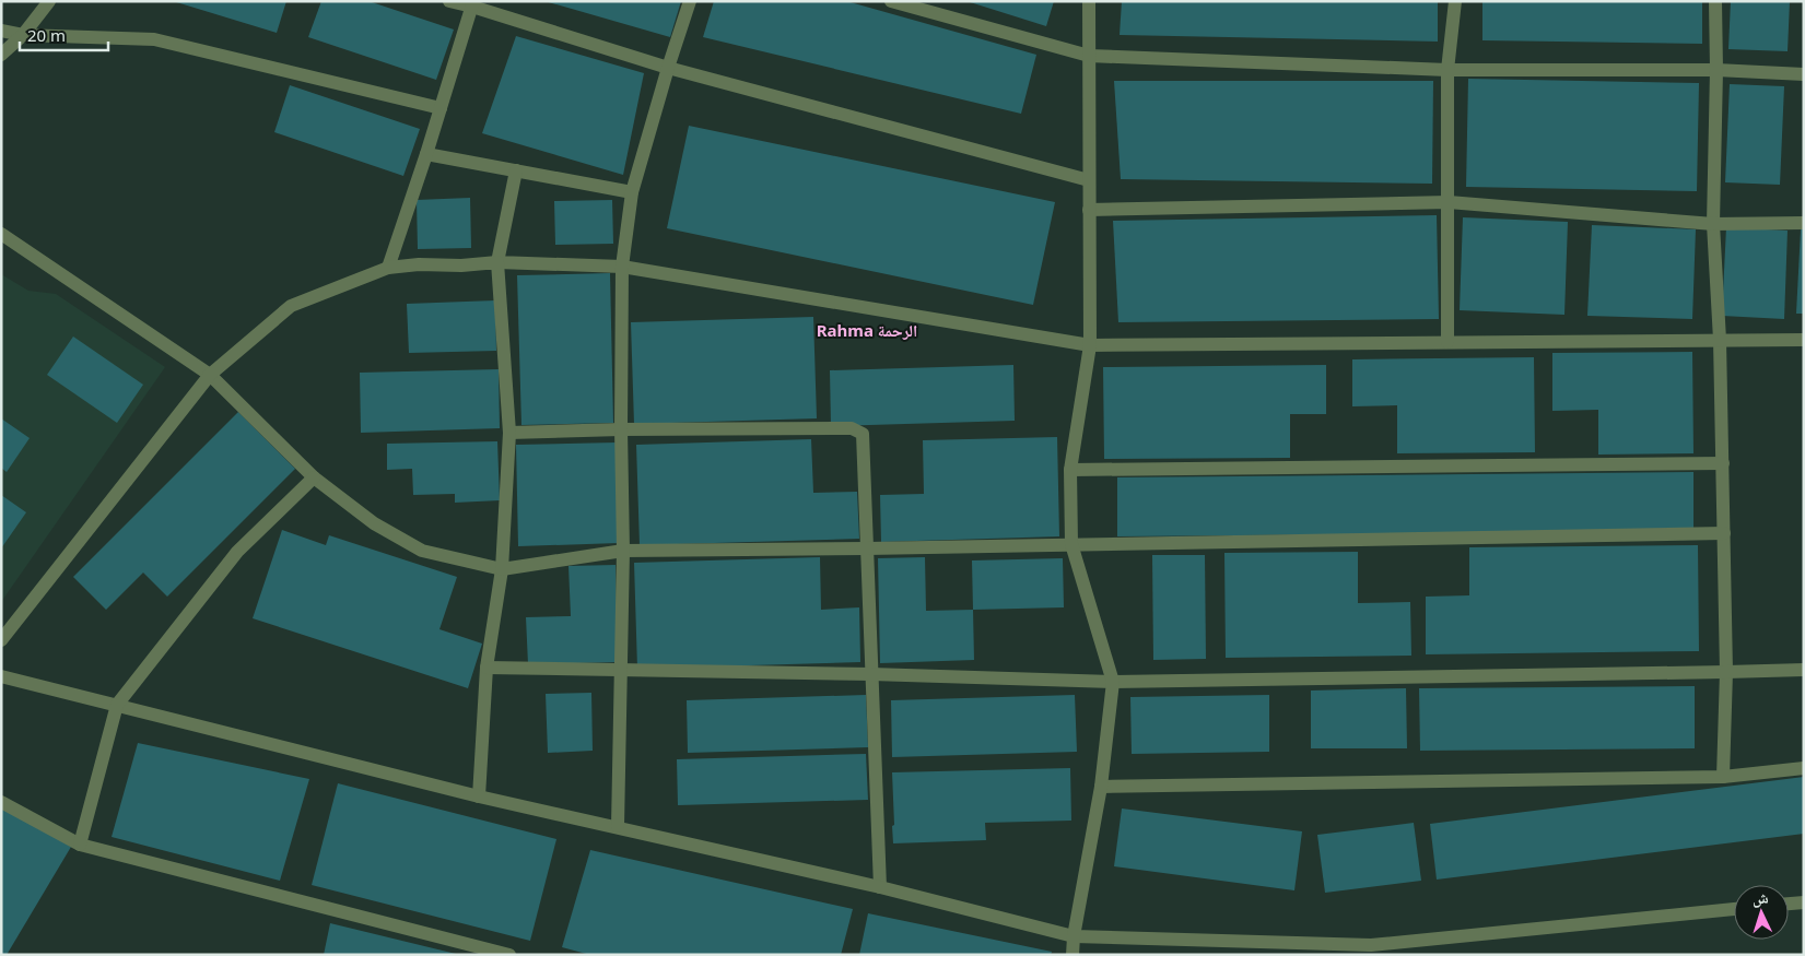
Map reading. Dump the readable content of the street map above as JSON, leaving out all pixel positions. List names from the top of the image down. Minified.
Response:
{"districts":["Rahma الرحمة"],"scale_bar":"20 m","north":"top"}
